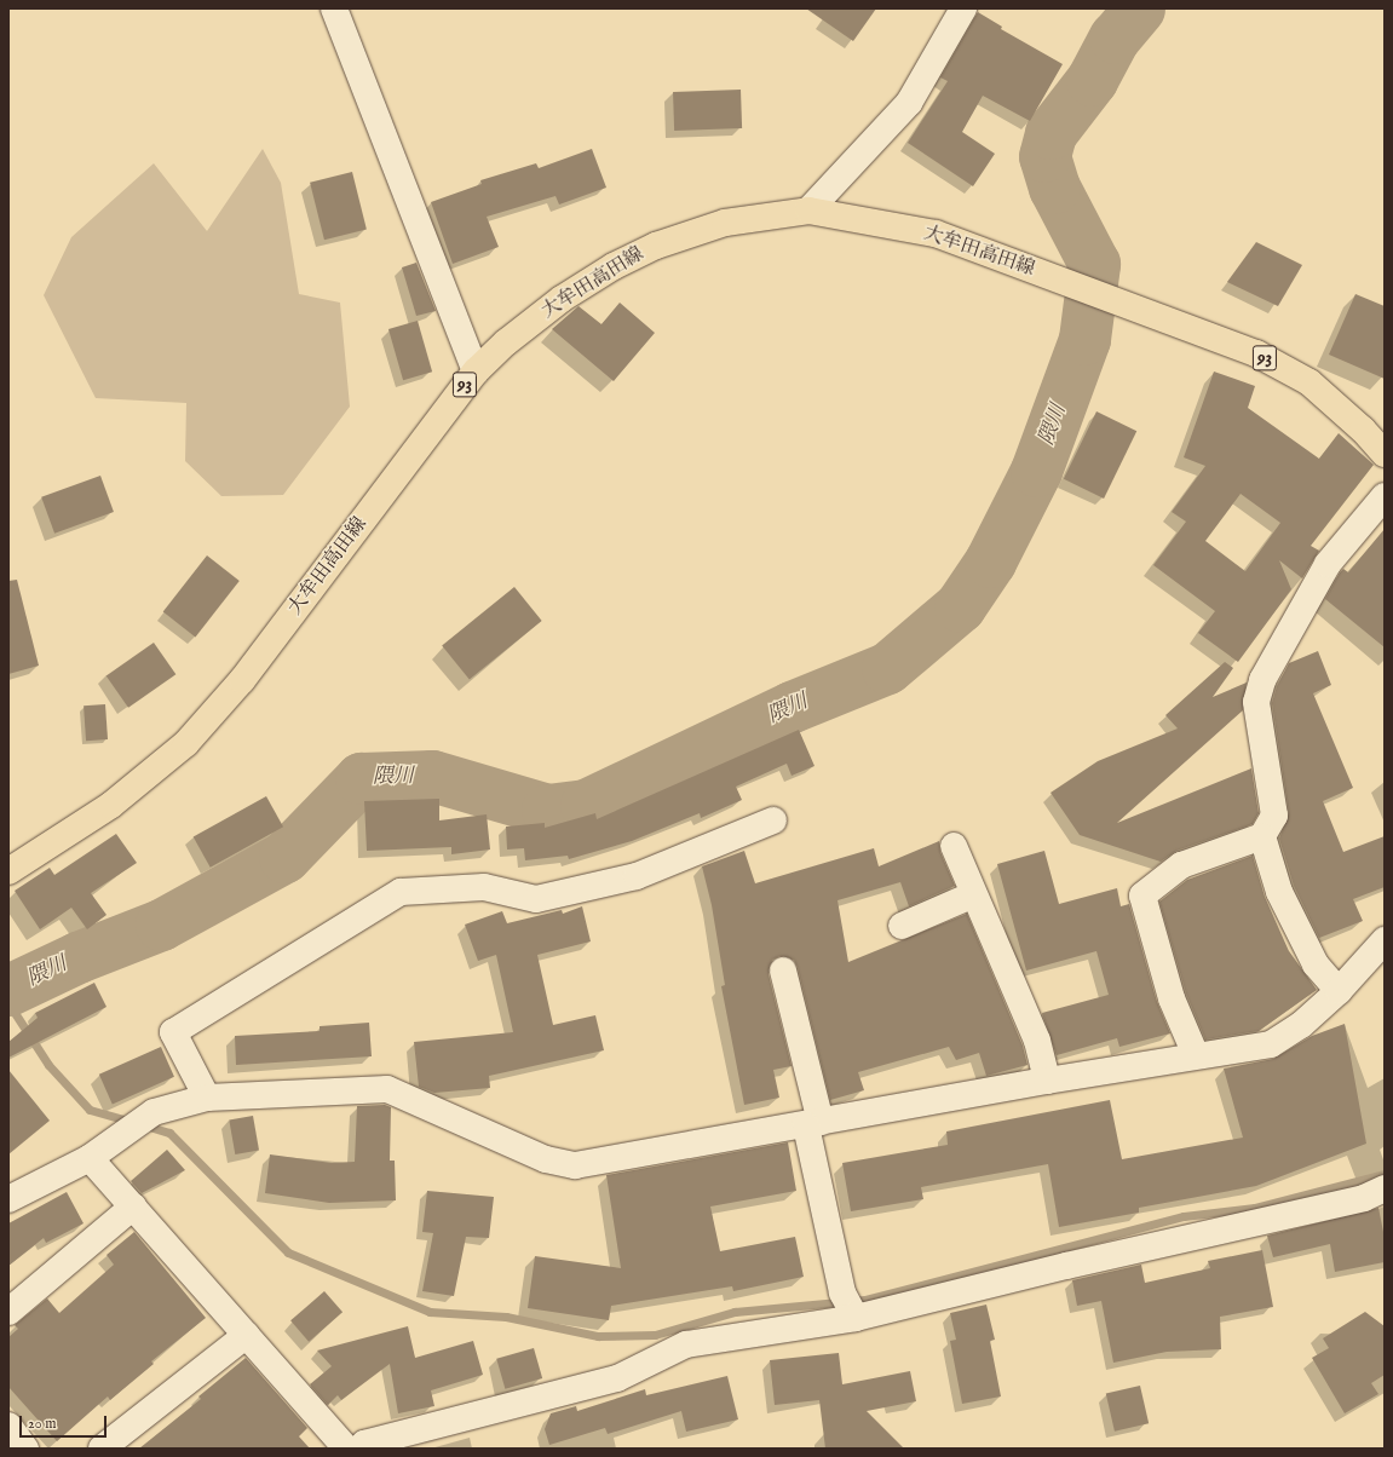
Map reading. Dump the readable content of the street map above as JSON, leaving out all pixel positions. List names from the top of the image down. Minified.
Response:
{"streets":{"main road":["大牟田高田線","93"]},"water":["隈川"],"scale_bar":"20 m"}
